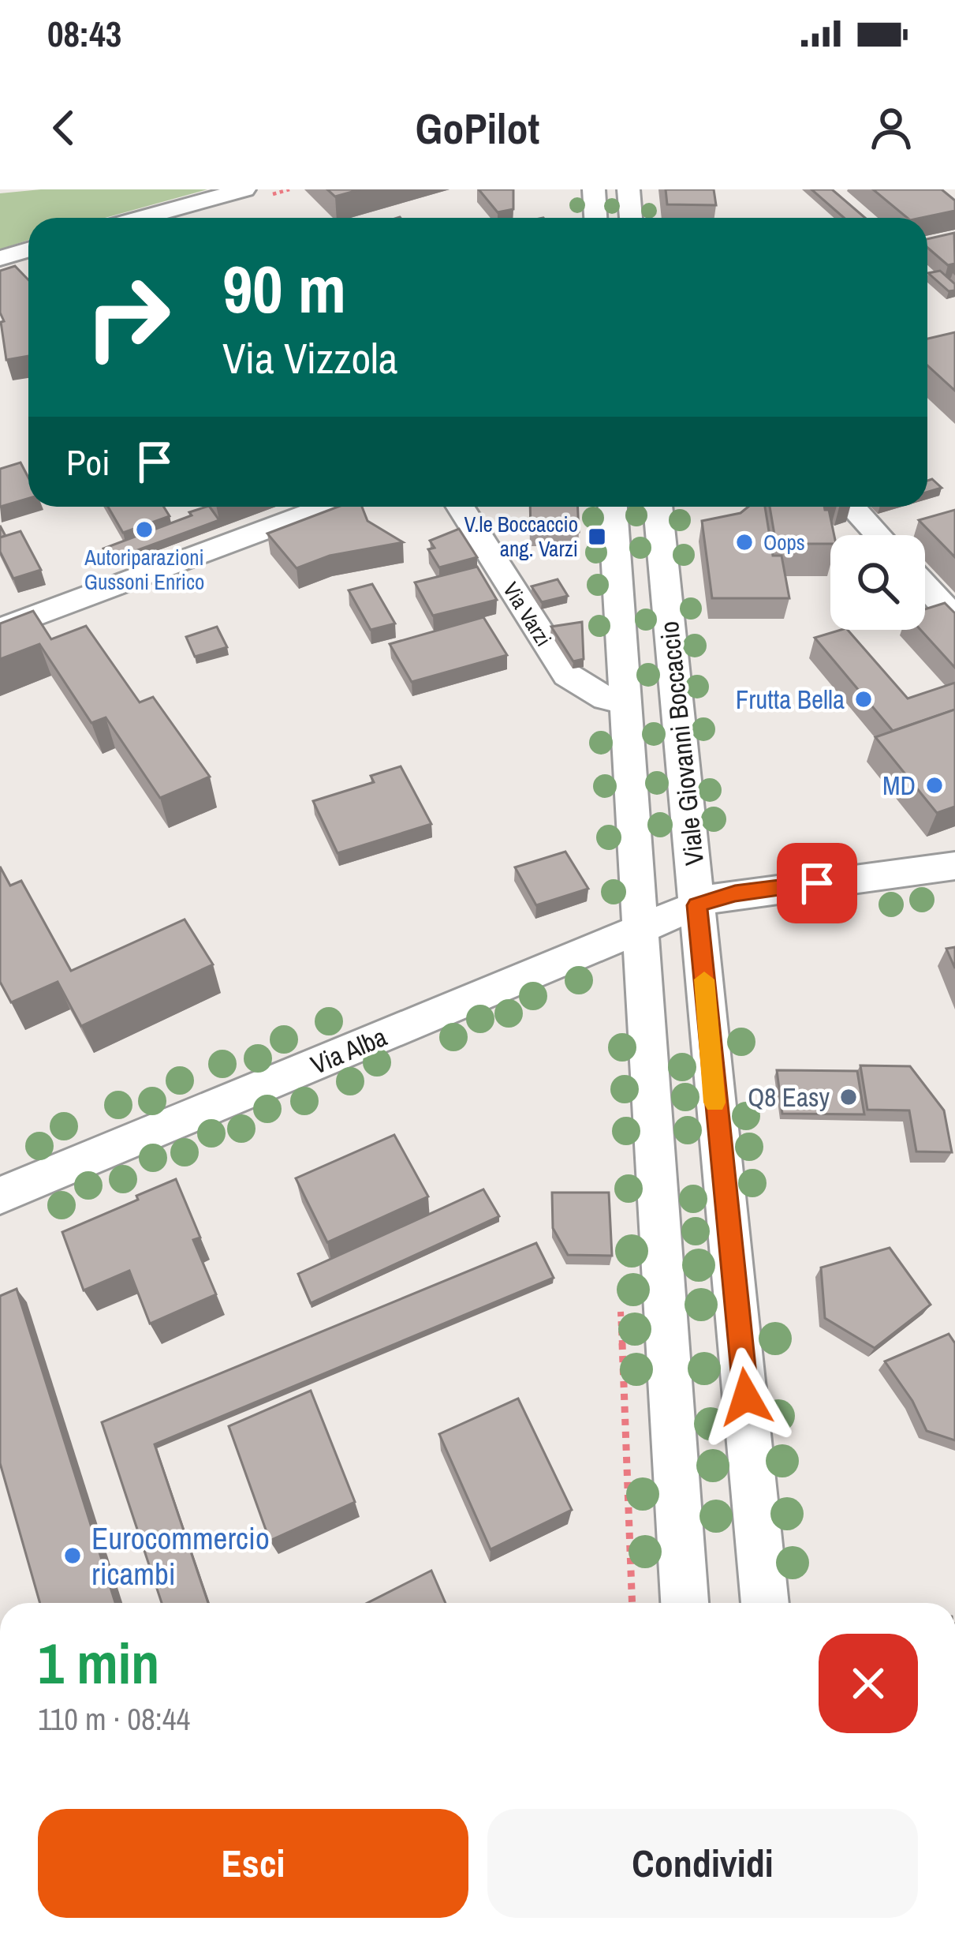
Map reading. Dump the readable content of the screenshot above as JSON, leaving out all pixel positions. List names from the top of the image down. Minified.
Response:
{"streets":{"street":["Via Varzi","Viale Giovanni Boccaccio","Via Alba"]},"crossings":[["Via Varzi","Viale Giovanni Boccaccio"],["Viale Giovanni Boccaccio","Via Alba"]],"places":{"other":["Autoriparazioni Gussoni Enrico","Oops","Frutta Bella","MD","Q8 Easy","Eurocommercio ricambi"],"transit":["V.le Boccaccio ang. Varzi"]},"page":{"status":"08:43","header":"GoPilot","turn":["90 m","Via Vizzola"],"then":"Poi","heading":["1 min","110 m · 08:44"],"buttons":["Esci","Condividi"]}}
